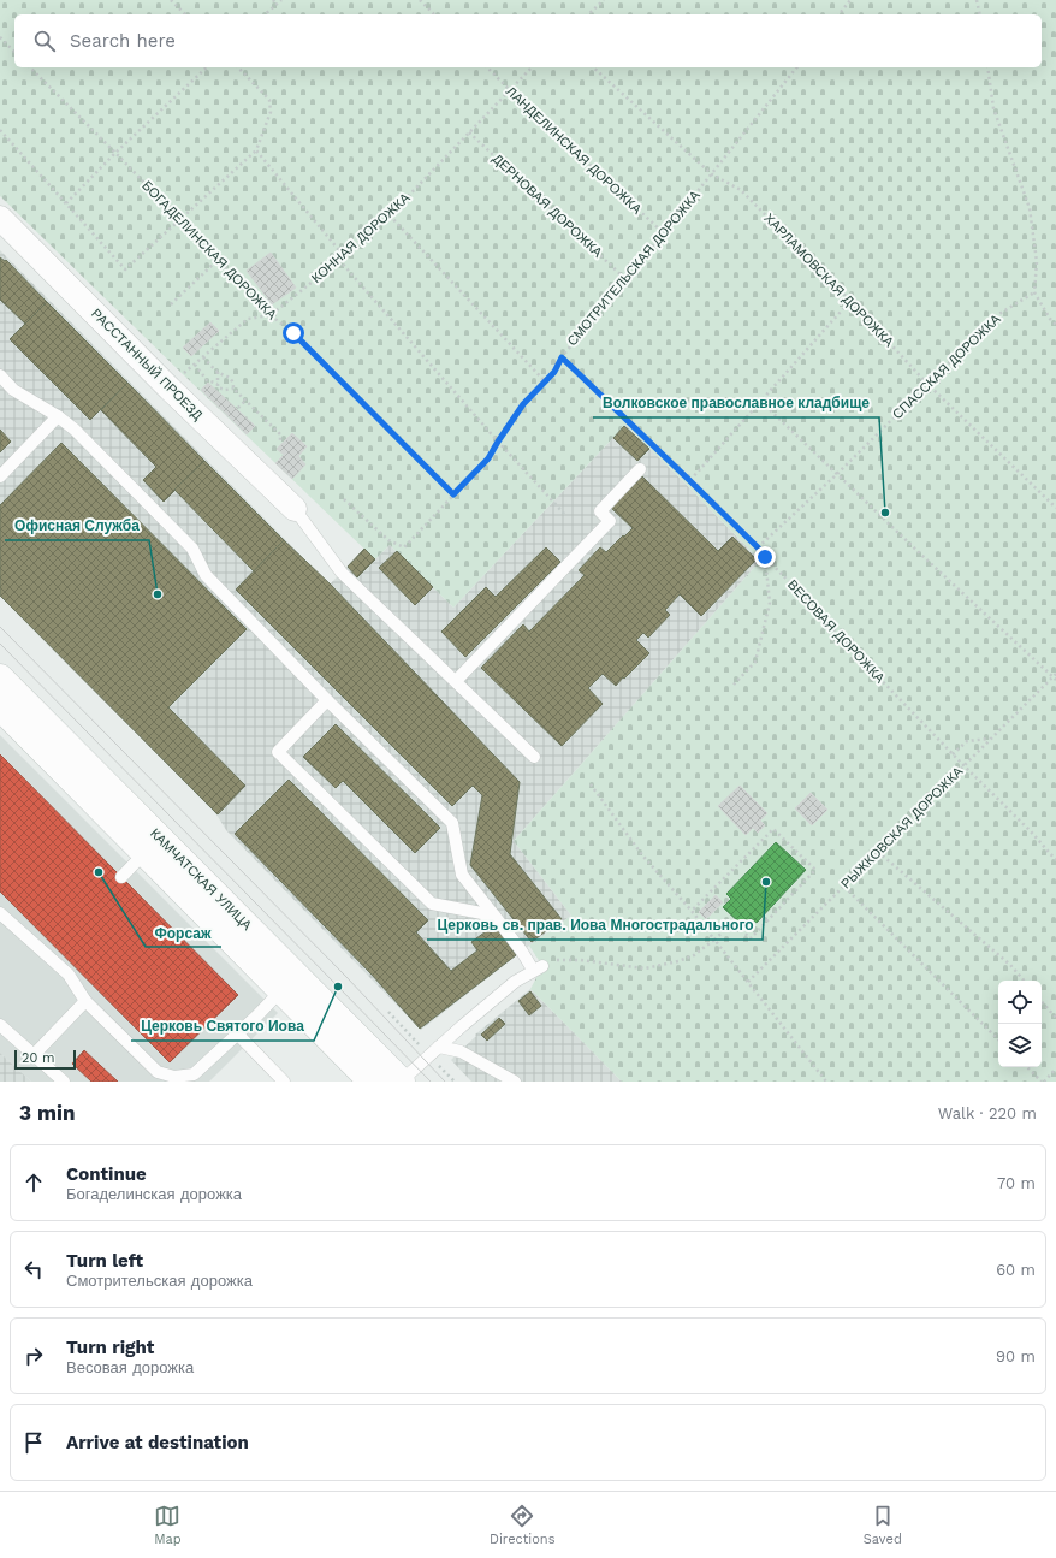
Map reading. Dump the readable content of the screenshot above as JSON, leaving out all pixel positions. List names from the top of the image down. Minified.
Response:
{"streets":{"main road":["КАМЧАТСКАЯ УЛИЦА"],"street":["РАССТАННЫЙ ПРОЕЗД"],"path":["ЛАНДЕЛИНСКАЯ ДОРОЖКА","ДЕРНОВАЯ ДОРОЖКА","КОННАЯ ДОРОЖКА","БОГАДЕЛИНСКАЯ ДОРОЖКА","СМОТРИТЕЛЬСКАЯ ДОРОЖКА","ХАРЛАМОВСКАЯ ДОРОЖКА","СПАССКАЯ ДОРОЖКА","ВЕСОВАЯ ДОРОЖКА","РЫЖКОВСКАЯ ДОРОЖКА"]},"crossings":[["ЛАНДЕЛИНСКАЯ ДОРОЖКА","КОННАЯ ДОРОЖКА"],["ЛАНДЕЛИНСКАЯ ДОРОЖКА","СМОТРИТЕЛЬСКАЯ ДОРОЖКА"],["ДЕРНОВАЯ ДОРОЖКА","КОННАЯ ДОРОЖКА"],["ДЕРНОВАЯ ДОРОЖКА","СМОТРИТЕЛЬСКАЯ ДОРОЖКА"],["КОННАЯ ДОРОЖКА","БОГАДЕЛИНСКАЯ ДОРОЖКА"],["КОННАЯ ДОРОЖКА","РАССТАННЫЙ ПРОЕЗД"],["БОГАДЕЛИНСКАЯ ДОРОЖКА","СМОТРИТЕЛЬСКАЯ ДОРОЖКА"],["СМОТРИТЕЛЬСКАЯ ДОРОЖКА","ХАРЛАМОВСКАЯ ДОРОЖКА"],["СМОТРИТЕЛЬСКАЯ ДОРОЖКА","ВЕСОВАЯ ДОРОЖКА"],["ХАРЛАМОВСКАЯ ДОРОЖКА","СПАССКАЯ ДОРОЖКА"],["СПАССКАЯ ДОРОЖКА","ВЕСОВАЯ ДОРОЖКА"],["ВЕСОВАЯ ДОРОЖКА","РЫЖКОВСКАЯ ДОРОЖКА"]],"places":["Волковское православное кладбище","Офисная Служба","Форсаж","Церковь св. прав. Иова Многострадального","Церковь Святого Иова"],"scale_bar":"20 m","page":{"search":"Search here","scale":"20 m","heading":["3 min","Walk · 220 m"],"list":[["Continue","Богаделинская дорожка","70 m"],["Turn left","Смотрительская дорожка","60 m"],["Turn right","Весовая дорожка","90 m"],"Arrive at destination"],"nav":["Map","Directions","Saved"]}}
